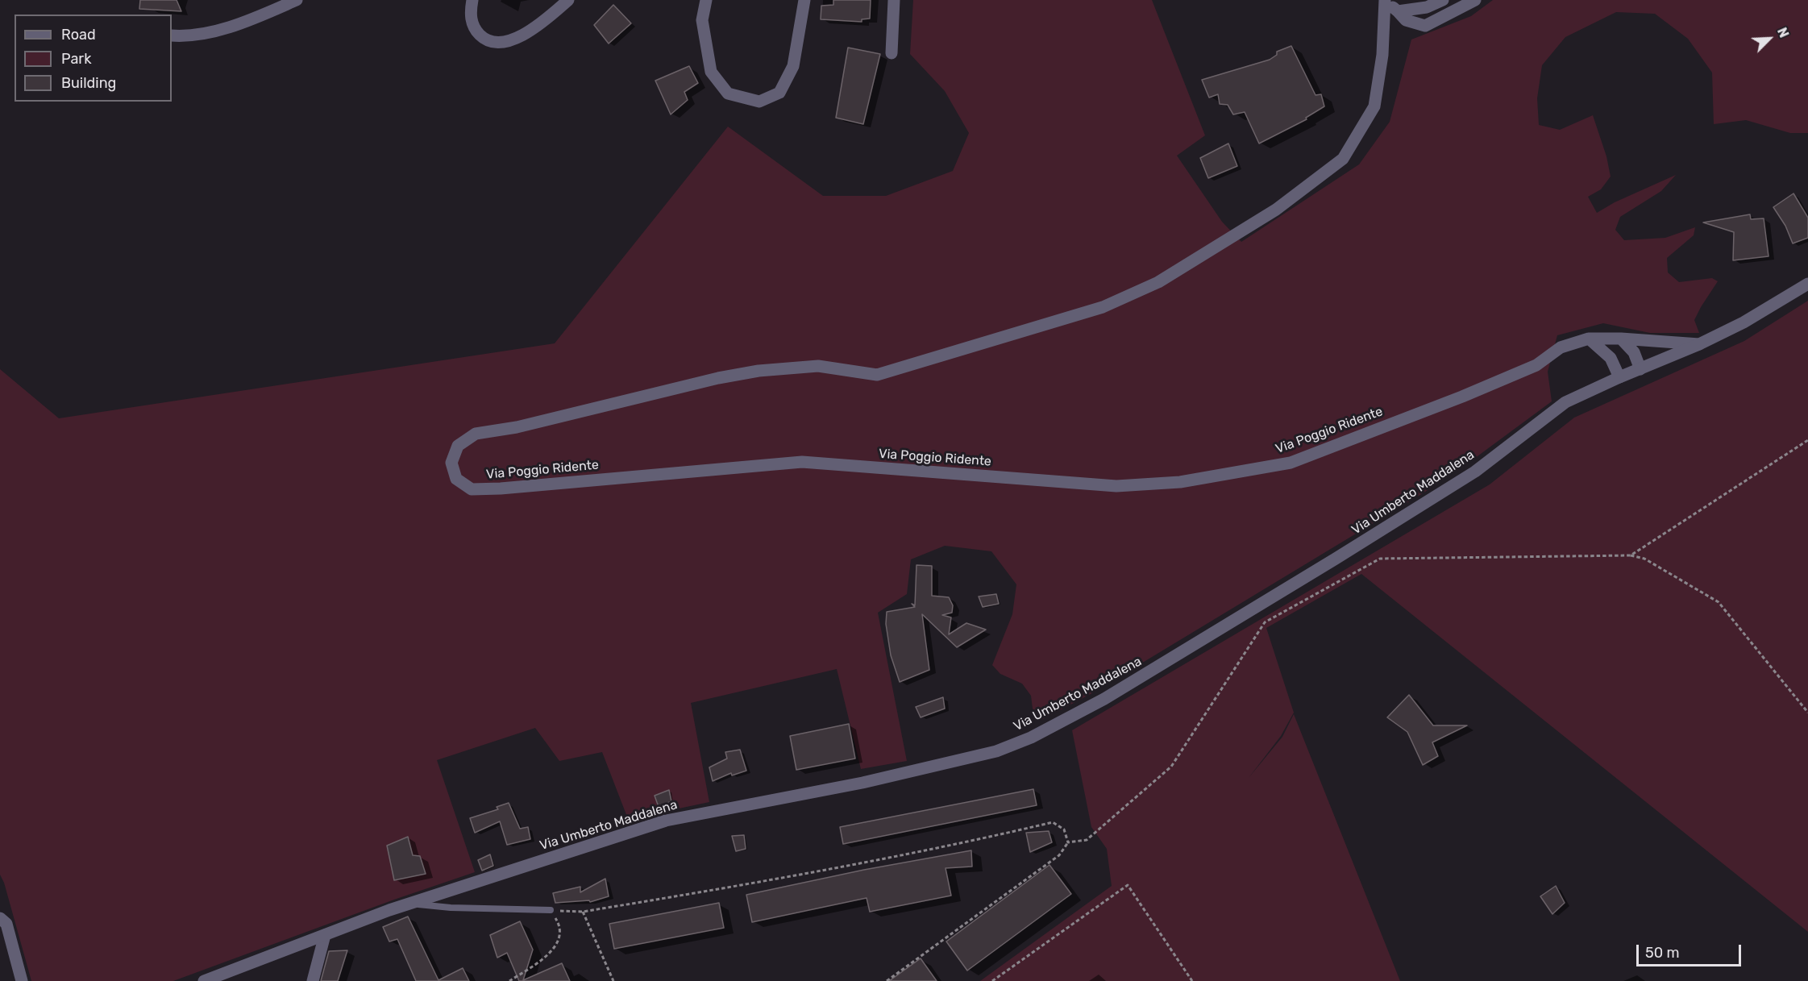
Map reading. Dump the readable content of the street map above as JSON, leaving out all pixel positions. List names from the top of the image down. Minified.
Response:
{"streets":{"street":["Via Poggio Ridente","Via Umberto Maddalena"]},"crossings":[["Via Poggio Ridente","Via Umberto Maddalena"]],"legend":["Road","Park","Building"],"scale_bar":"50 m","north":"top right"}
